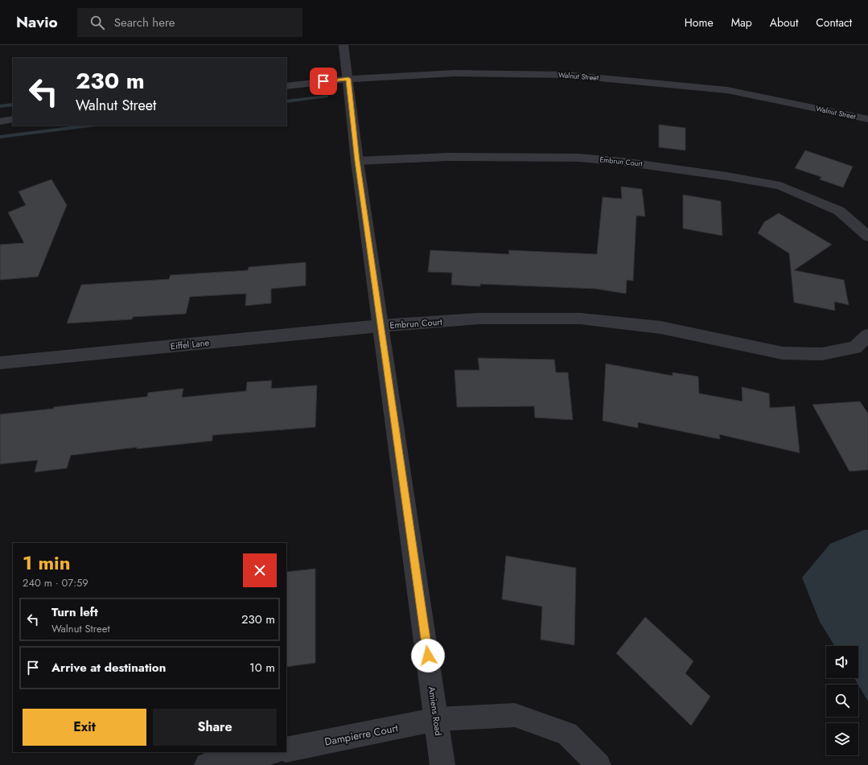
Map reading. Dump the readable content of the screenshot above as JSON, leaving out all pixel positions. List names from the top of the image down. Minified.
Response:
{"streets":{"street":["Walnut Street","Embrun Court","Eiffel Lane","Amiens Road","Dampierre Court"]},"crossings":[["Walnut Street","Amiens Road"],["Embrun Court","Eiffel Lane"],["Embrun Court","Amiens Road"],["Eiffel Lane","Amiens Road"],["Amiens Road","Dampierre Court"]],"page":{"header":"Navio","search":"Search here","nav":["Home","Map","About","Contact"],"turn":["230 m","Walnut Street"],"heading":["1 min","240 m · 07:59"],"list":[{"name":"Turn left","note":"Walnut Street","value":"230 m"},{"name":"Arrive at destination","value":"10 m"}],"buttons":["Exit","Share"]}}
